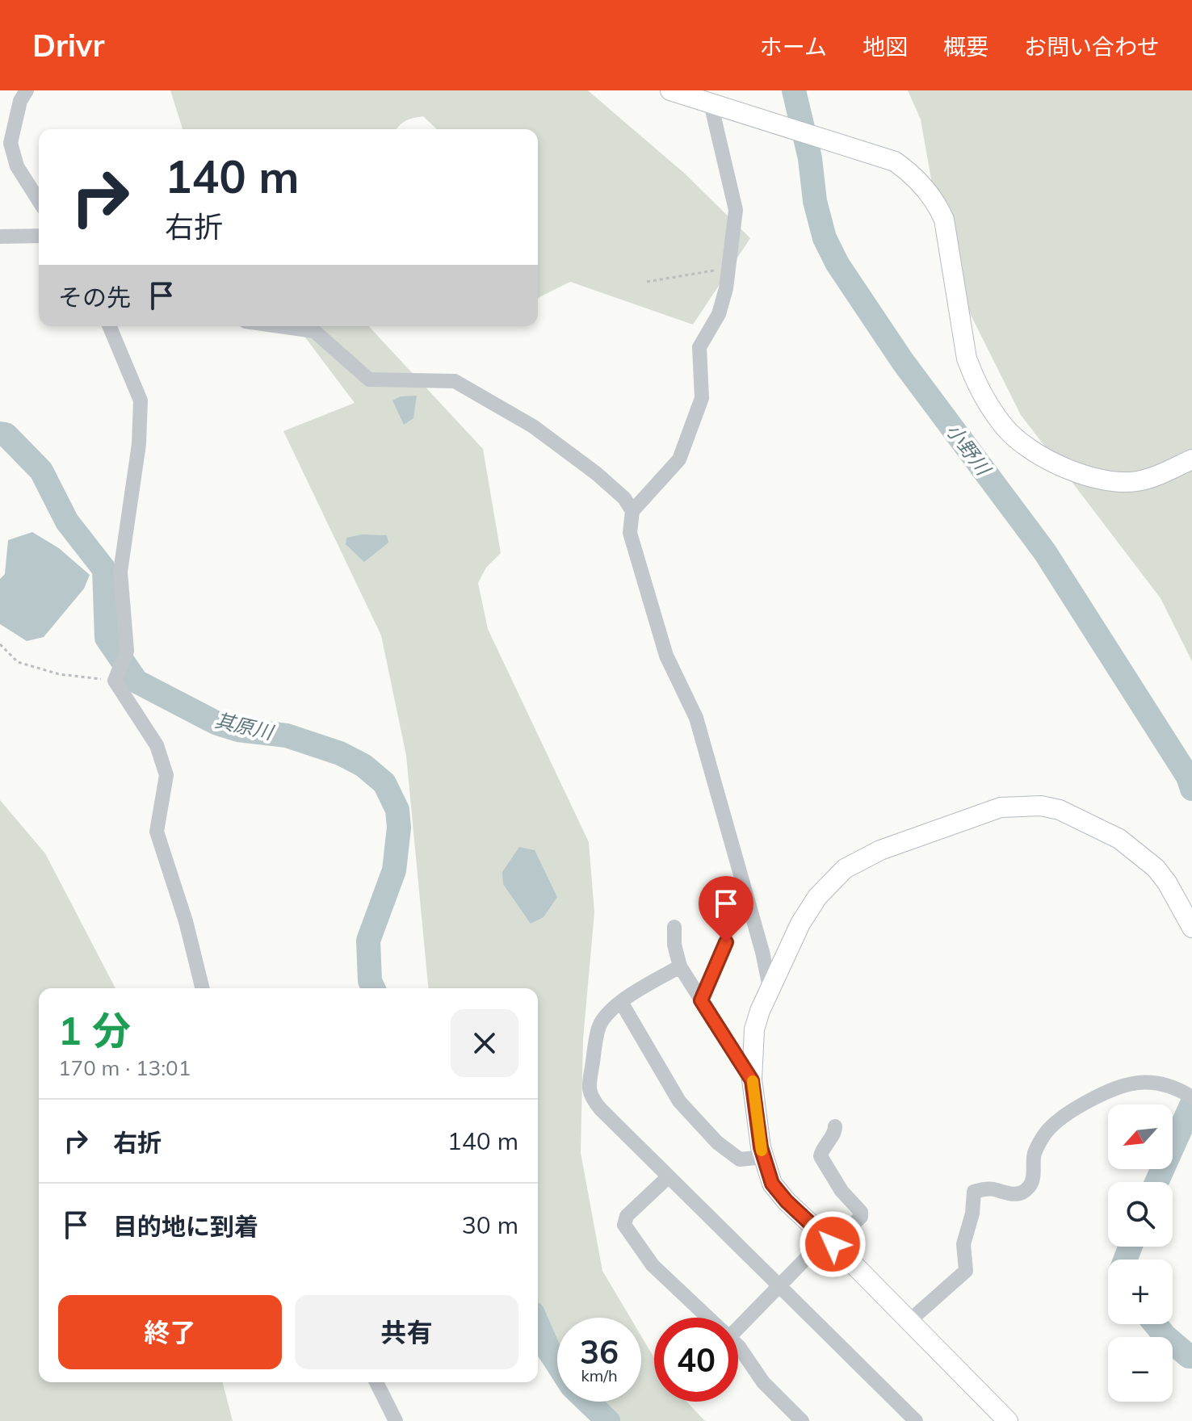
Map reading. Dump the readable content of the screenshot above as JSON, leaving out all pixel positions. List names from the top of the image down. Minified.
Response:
{"water":["小野川","其原川"],"north":"bottom left","page":{"header":"Drivr","nav":["ホーム","地図","概要","お問い合わせ"],"turn":["140 m","右折"],"then":"その先","heading":["1 分","170 m · 13:01"],"list":[{"name":"右折","value":"140 m"},{"name":"目的地に到着","value":"30 m"}],"map_buttons":["+","−"],"buttons":["終了","共有"],"speed":"36 km/h","limit":"40"}}
